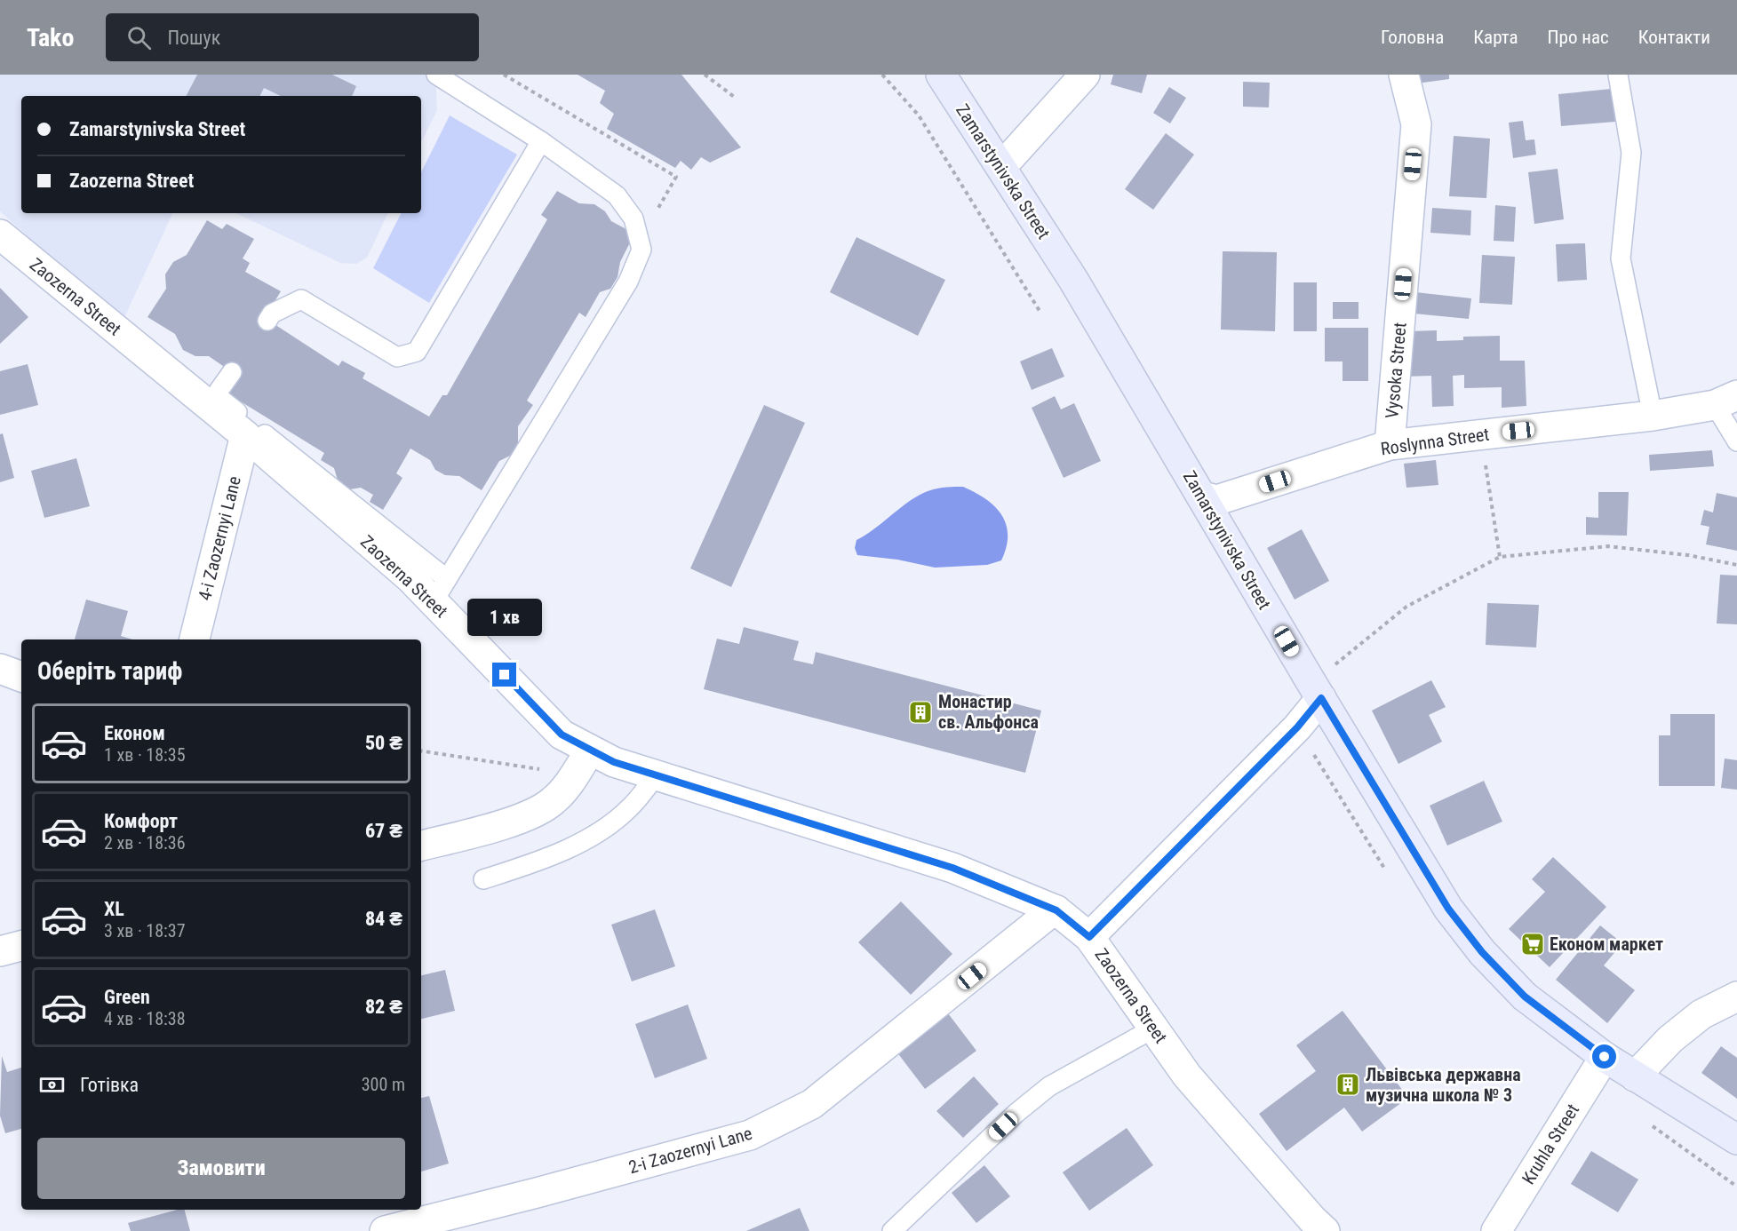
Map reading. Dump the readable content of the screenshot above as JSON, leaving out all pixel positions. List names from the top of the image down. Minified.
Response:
{"streets":{"main road":["Zamarstynivska Street"],"street":["Zaozerna Street","Vysoka Street","Roslynna Street","4-i Zaozernyi Lane","Kruhla Street","2-i Zaozernyi Lane"]},"crossings":[["Zamarstynivska Street","Roslynna Street"],["Zamarstynivska Street","Kruhla Street"],["Zaozerna Street","4-i Zaozernyi Lane"],["Zaozerna Street","2-i Zaozernyi Lane"],["Vysoka Street","Roslynna Street"]],"places":{"building":["Монастир св. Альфонса","Львівська державна музична школа № 3"],"supermarket":["Економ маркет"]},"page":{"header":"Tako","search":"Пошук","nav":["Головна","Карта","Про нас","Контакти"],"banner":["Zamarstynivska Street","Zaozerna Street"],"bubble":"1 хв","heading":"Оберіть тариф","list":[{"name":"Економ","note":"1 хв · 18:35","value":"50 ₴"},{"name":"Комфорт","note":"2 хв · 18:36","value":"67 ₴"},{"name":"XL","note":"3 хв · 18:37","value":"84 ₴"},{"name":"Green","note":"4 хв · 18:38","value":"82 ₴"}],"pay":["Готівка","300 m"],"buttons":"Замовити"}}
